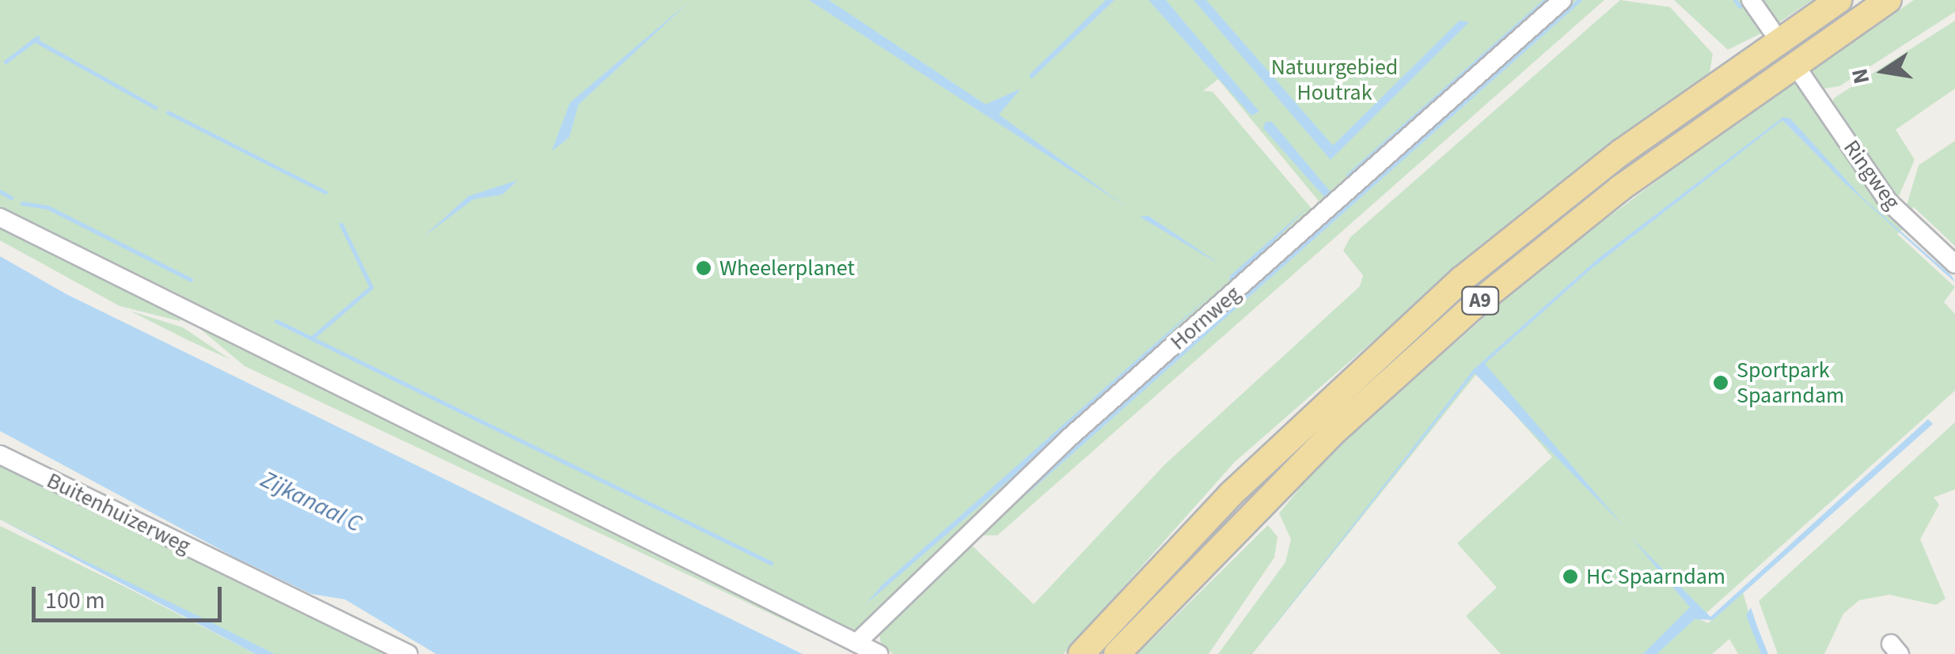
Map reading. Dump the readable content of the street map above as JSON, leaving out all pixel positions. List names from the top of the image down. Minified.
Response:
{"streets":{"highway":["A9"],"street":["Ringweg","Hornweg","Buitenhuizerweg"]},"water":["Zijkanaal C"],"parks":["Natuurgebied Houtrak"],"places":["Wheelerplanet","Sportpark Spaarndam","HC Spaarndam"],"scale_bar":"100 m","north":"left"}
